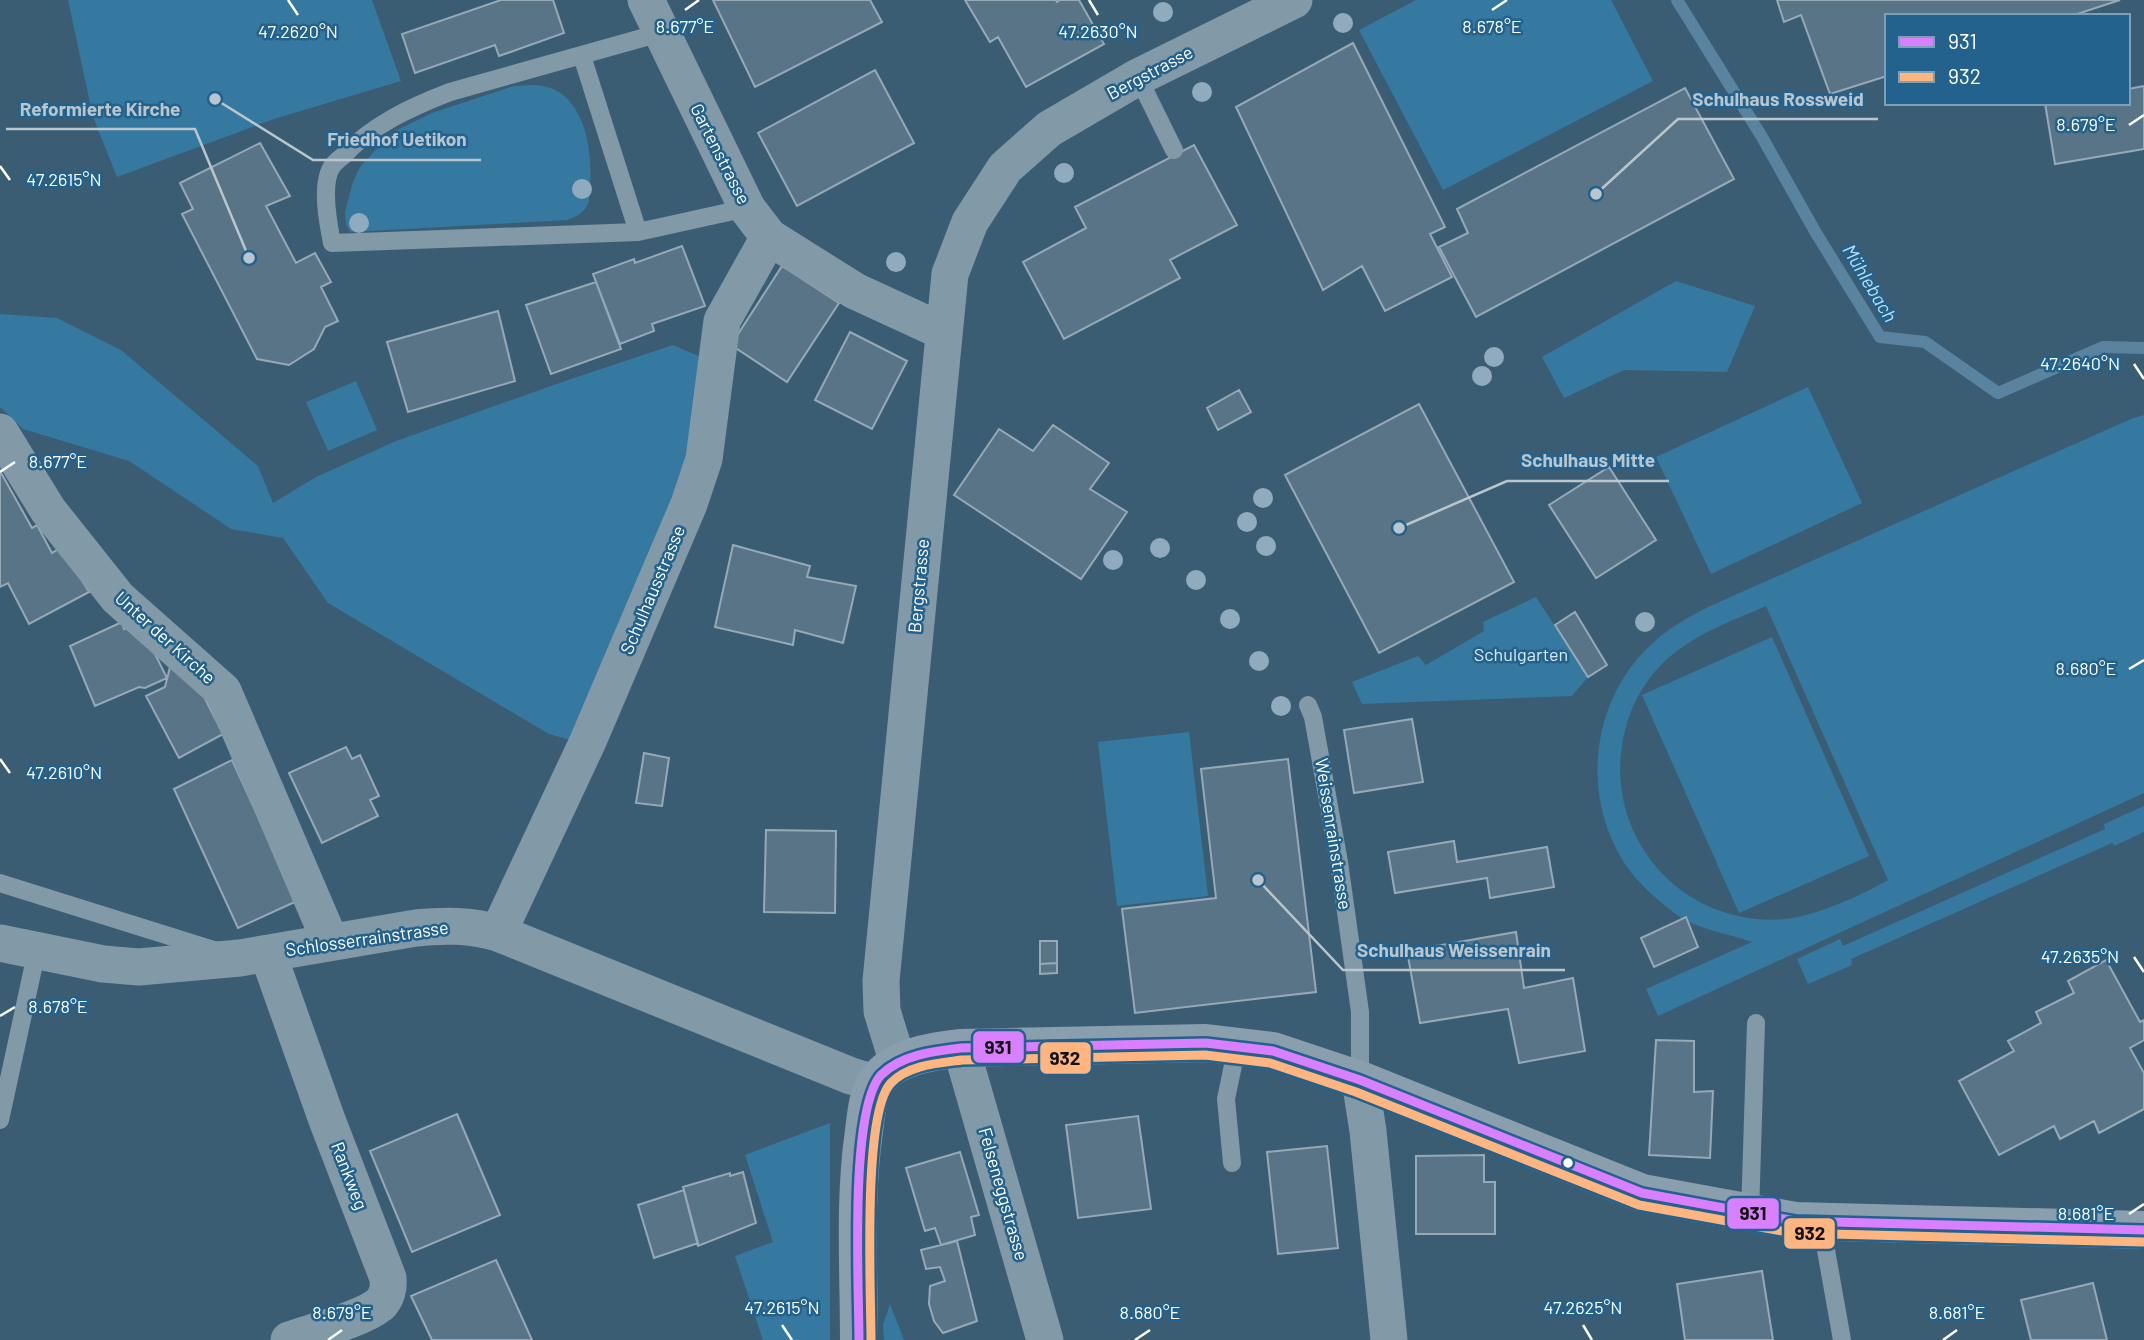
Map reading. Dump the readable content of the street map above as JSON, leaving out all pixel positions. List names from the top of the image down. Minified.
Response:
{"streets":{"street":["Bergstrasse","Gartenstrasse","Schulhausstrasse","Unter der Kirche","Weissenrainstrasse","Schlosserrainstrasse","Rankweg","Felseneggstrasse"]},"crossings":[["Bergstrasse","Gartenstrasse"],["Bergstrasse","Schlosserrainstrasse"],["Gartenstrasse","Schulhausstrasse"],["Schulhausstrasse","Schlosserrainstrasse"],["Unter der Kirche","Schlosserrainstrasse"],["Schlosserrainstrasse","Rankweg"]],"water":["Mühlebach"],"parks":["Schulgarten"],"places":["Friedhof Uetikon","Schulhaus Rossweid","Reformierte Kirche","Schulhaus Mitte","Schulhaus Weissenrain"],"lines":["transit line 931","transit line 932"],"legend":["931","932"],"coordinates":["8.678°E","8.677°E","47.2620°N","47.2630°N","8.679°E","47.2615°N","47.2640°N","8.680°E","47.2610°N","47.2635°N","8.681°E","47.2625°N"]}
